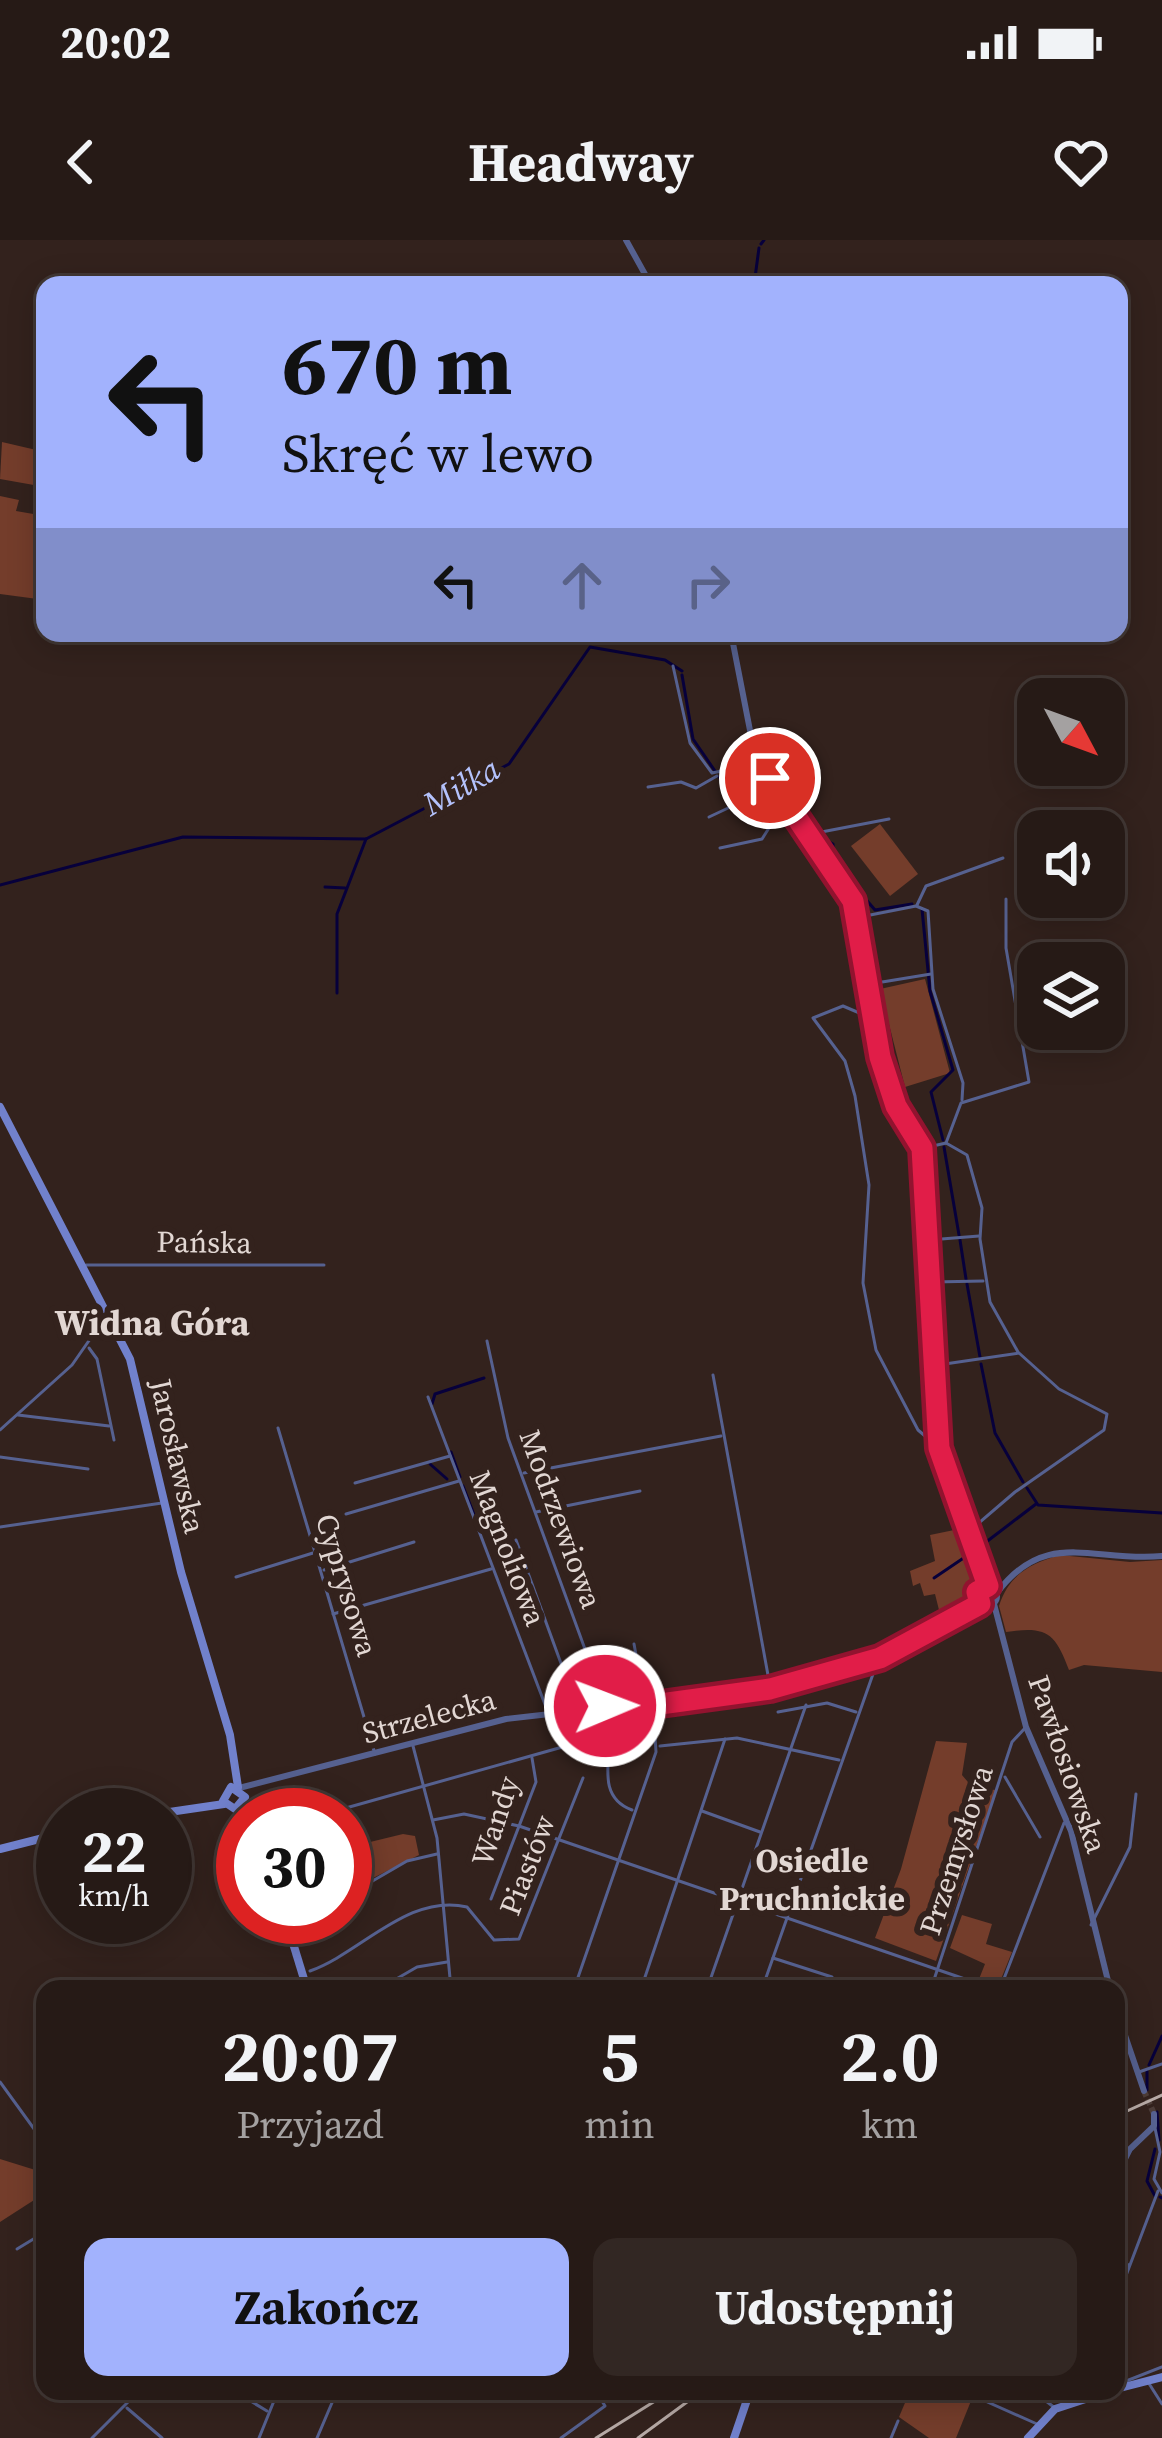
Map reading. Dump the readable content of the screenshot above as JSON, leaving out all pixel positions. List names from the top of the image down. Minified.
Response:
{"streets":{"main road":["Jarosławska"],"street":["Pańska","Modrzewiowa","Magnoliowa","Cyprysowa","Strzelecka","Pawłosiowska","Wandy","Przemysłowa","Piastów"]},"crossings":[["Pańska","Jarosławska"],["Modrzewiowa","Strzelecka"],["Magnoliowa","Strzelecka"],["Cyprysowa","Strzelecka"],["Strzelecka","Pawłosiowska"],["Pawłosiowska","Przemysłowa"]],"districts":["Widna Góra","Osiedle Pruchnickie"],"water":["Miłka"],"north":"bottom right","page":{"status":"20:02","header":"Headway","turn":["670 m","Skręć w lewo"],"speed":"22 km/h","limit":"30","eta":["20:07","Przyjazd","5","min","2.0","km"],"buttons":["Zakończ","Udostępnij"]}}
